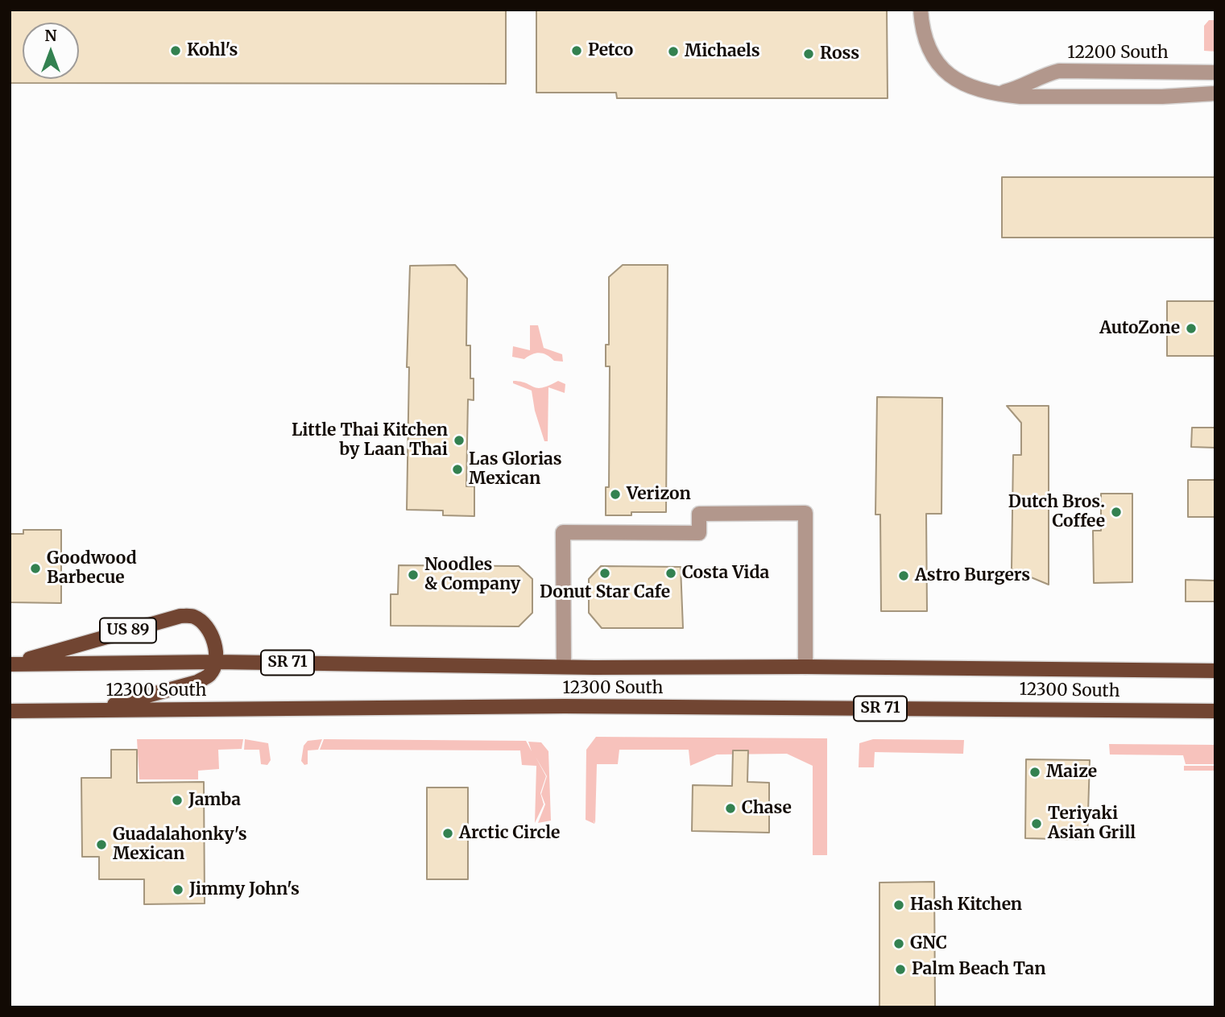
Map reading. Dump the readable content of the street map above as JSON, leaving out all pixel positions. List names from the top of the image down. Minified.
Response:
{"streets":{"main road":["US 89","SR 71","12300 South"],"street":["12200 South"]},"crossings":[["US 89","12300 South"]],"places":["Kohl's","Petco","Michaels","Ross","AutoZone","Little Thai Kitchen by Laan Thai","Las Glorias Mexican","Verizon","Dutch Bros. Coffee","Goodwood Barbecue","Donut Star Cafe","Costa Vida","Noodles & Company","Astro Burgers","Maize","Jamba","Chase","Teriyaki Asian Grill","Arctic Circle","Guadalahonky's Mexican","Jimmy John's","Hash Kitchen","GNC","Palm Beach Tan"],"north":"top"}
